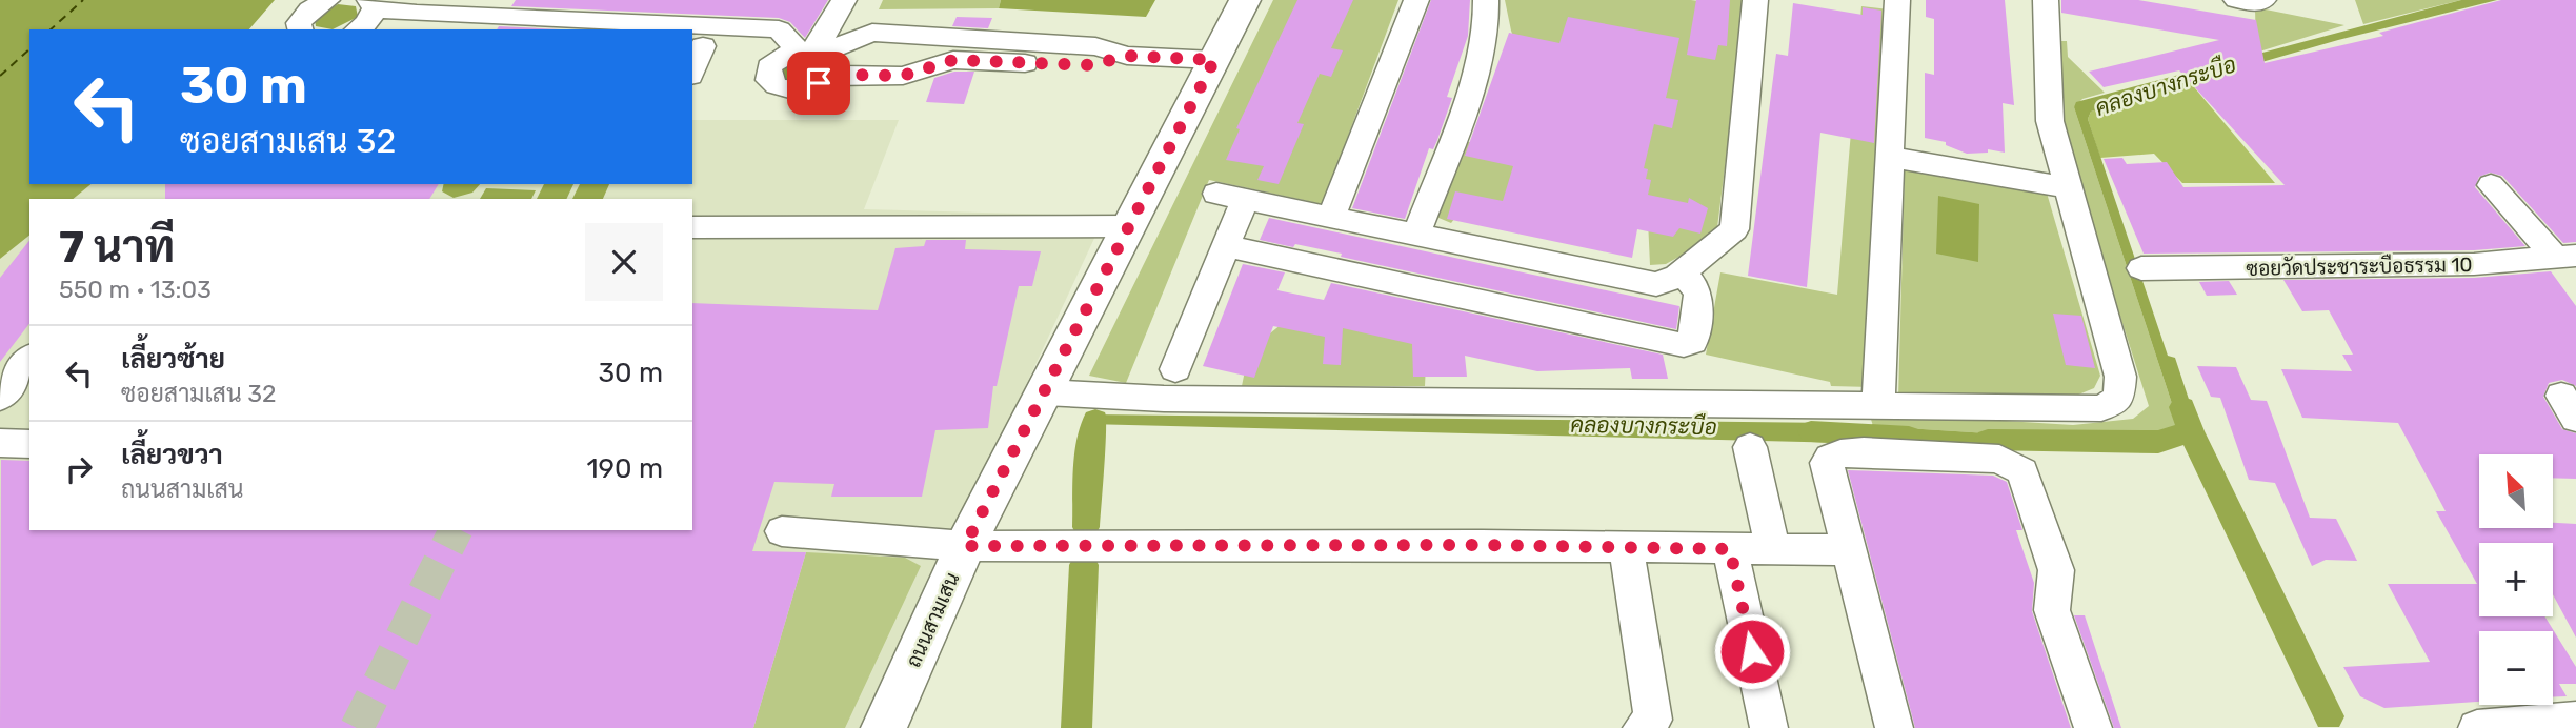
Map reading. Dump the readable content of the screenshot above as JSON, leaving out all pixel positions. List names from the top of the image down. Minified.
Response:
{"streets":{"main road":["ถนนสามเสน"],"street":["ซอยวัดประชาระบือธรรม 10"]},"water":["คลองบางกระบือ"],"north":"top left","page":{"turn":["30 m","ซอยสามเสน 32"],"heading":["7 นาที","550 m · 13:03"],"list":[{"name":"เลี้ยวซ้าย","note":"ซอยสามเสน 32","value":"30 m"},{"name":"เลี้ยวขวา","note":"ถนนสามเสน","value":"190 m"}],"map_buttons":["+","−"]}}
